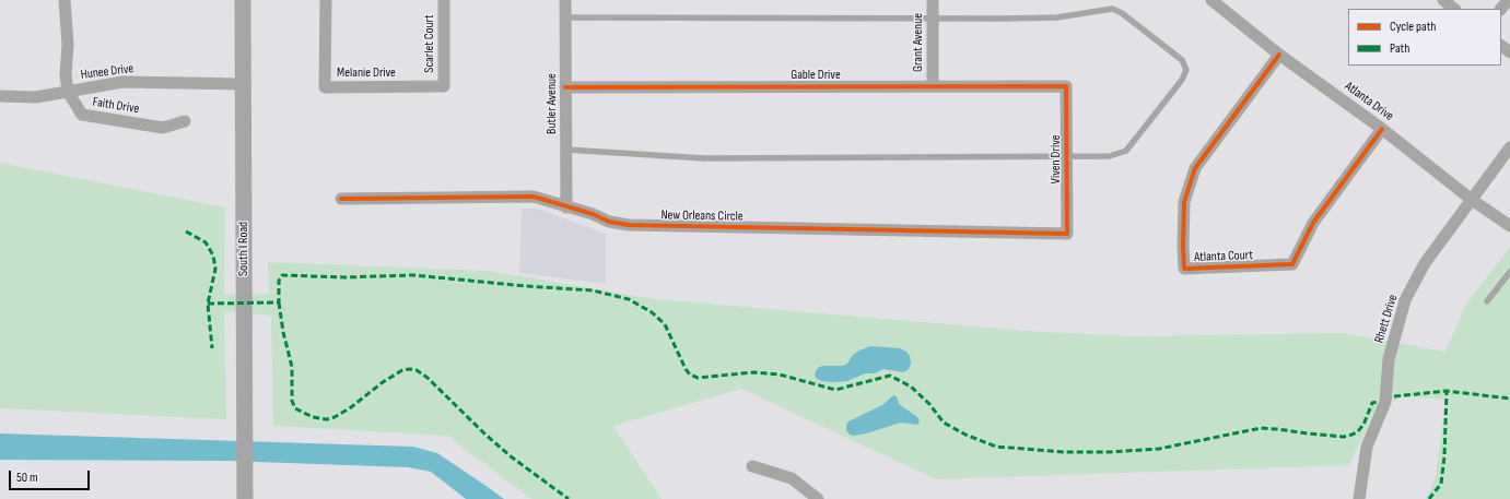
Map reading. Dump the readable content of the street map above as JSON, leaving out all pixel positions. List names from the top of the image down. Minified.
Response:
{"streets":{"main road":["South I Road"],"street":["Grant Avenue","Scarlet Court","Hunee Drive","Melanie Drive","Gable Drive","Atlanta Drive","Butler Avenue","Faith Drive","Viven Drive","New Orleans Circle","Atlanta Court","Rhett Drive"]},"crossings":[["Grant Avenue","Gable Drive"],["Scarlet Court","Melanie Drive"],["Hunee Drive","Faith Drive"],["Hunee Drive","South I Road"],["Gable Drive","Butler Avenue"],["Gable Drive","Viven Drive"],["Atlanta Drive","Atlanta Court"],["Atlanta Drive","Rhett Drive"],["Butler Avenue","New Orleans Circle"],["Viven Drive","New Orleans Circle"]],"legend":["Cycle path","Path"],"scale_bar":"50 m"}
